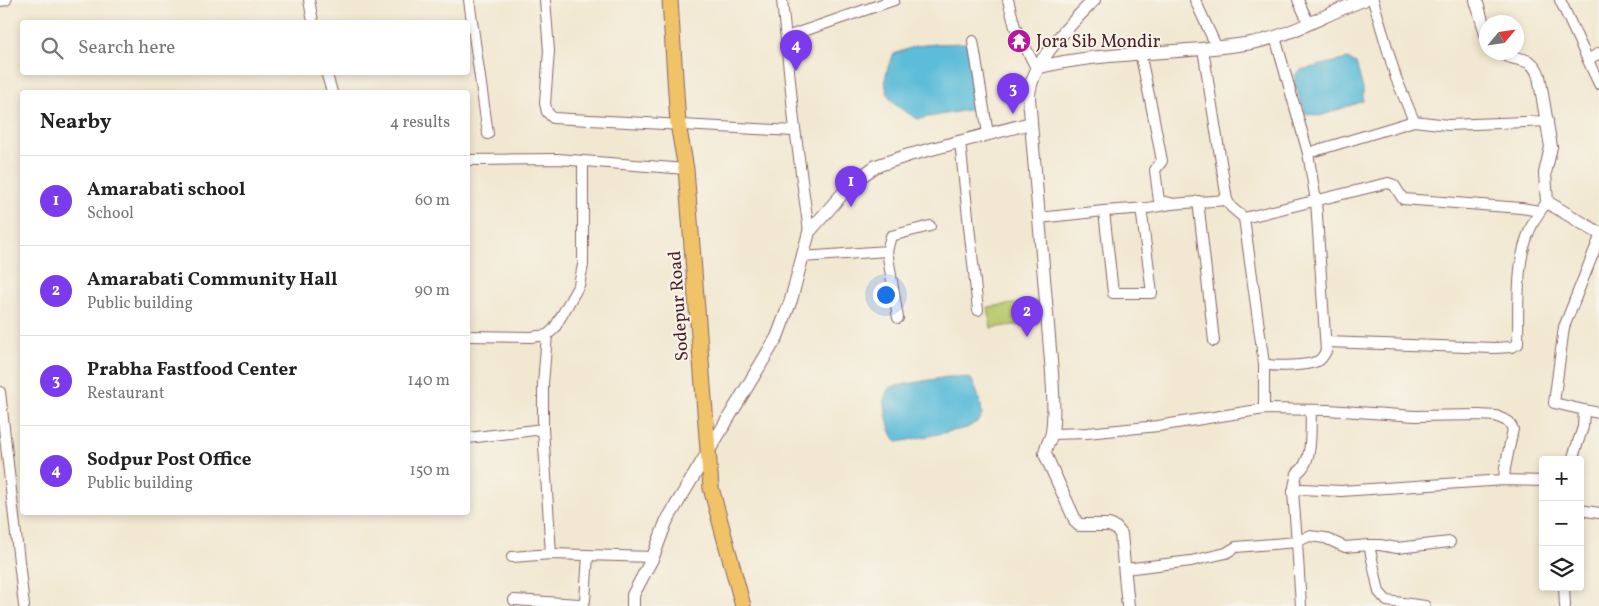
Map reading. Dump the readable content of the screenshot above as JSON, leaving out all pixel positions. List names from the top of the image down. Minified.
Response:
{"streets":{"main road":["Sodepur Road"]},"places":{"temple":["Jora Sib Mondir"]},"north":"top right","page":{"search":"Search here","pins":["4","3","1","2"],"heading":["Nearby","4 results"],"list":[{"mark":"1","name":"Amarabati school","note":"School","value":"60 m"},{"mark":"2","name":"Amarabati Community Hall","note":"Public building","value":"90 m"},{"mark":"3","name":"Prabha Fastfood Center","note":"Restaurant","value":"140 m"},{"mark":"4","name":"Sodpur Post Office","note":"Public building","value":"150 m"}],"map_buttons":["+","−"]}}
